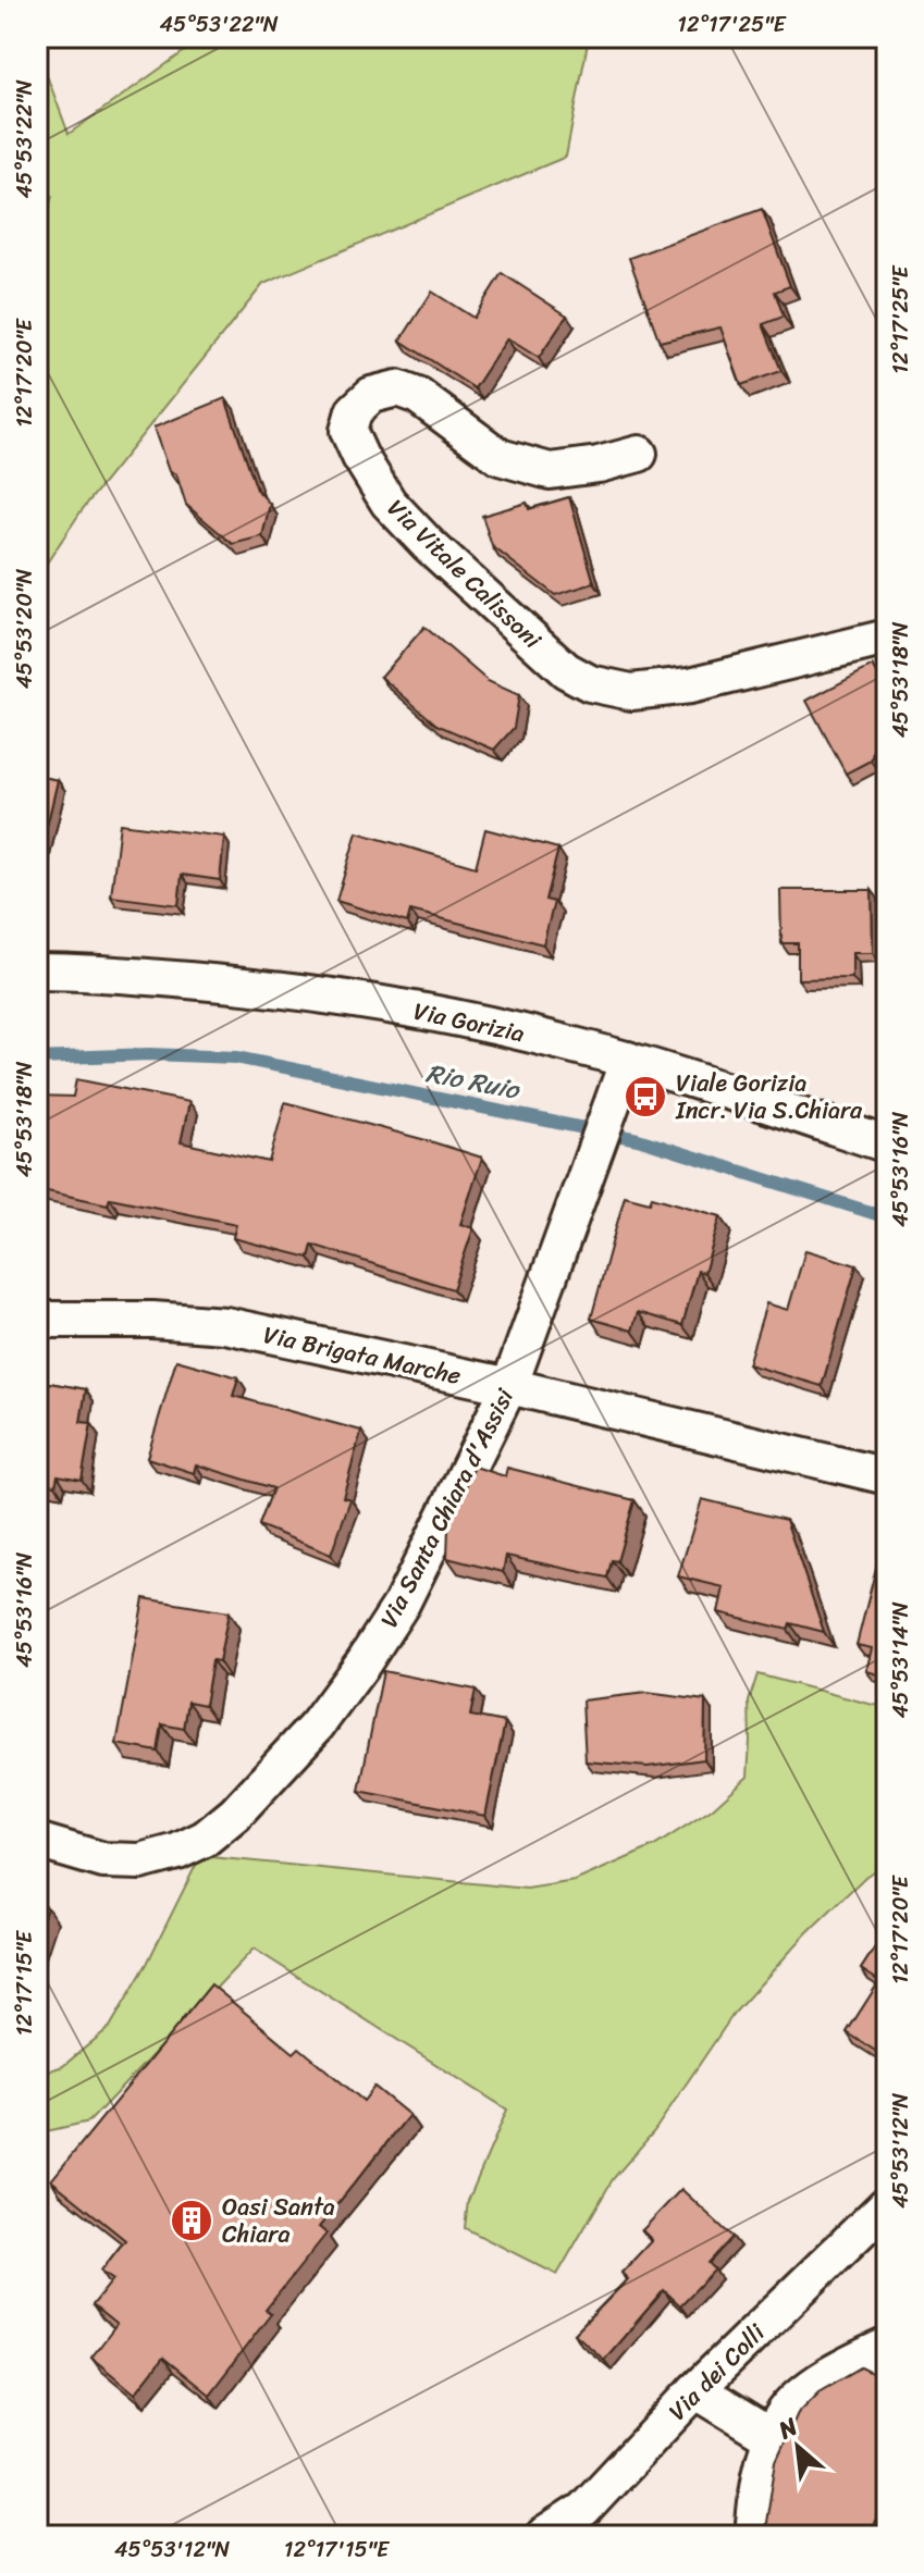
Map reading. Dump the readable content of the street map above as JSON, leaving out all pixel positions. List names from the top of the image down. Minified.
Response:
{"streets":{"street":["Via Vitale Calissoni","Via Gorizia","Via Brigata Marche","Via Santa Chiara d'Assisi","Via dei Colli"]},"crossings":[["Via Gorizia","Via Santa Chiara d'Assisi"],["Via Brigata Marche","Via Santa Chiara d'Assisi"]],"water":["Rio Ruio"],"places":{"bus stop":["Viale Gorizia Incr. Via S.Chiara"],"building":["Oasi Santa Chiara"]},"north":"top left","coordinates":["45°53'22\"N","12°17'25\"E","12°17'20\"E","45°53'20\"N","45°53'18\"N","45°53'16\"N","45°53'14\"N","12°17'15\"E","45°53'12\"N"]}
